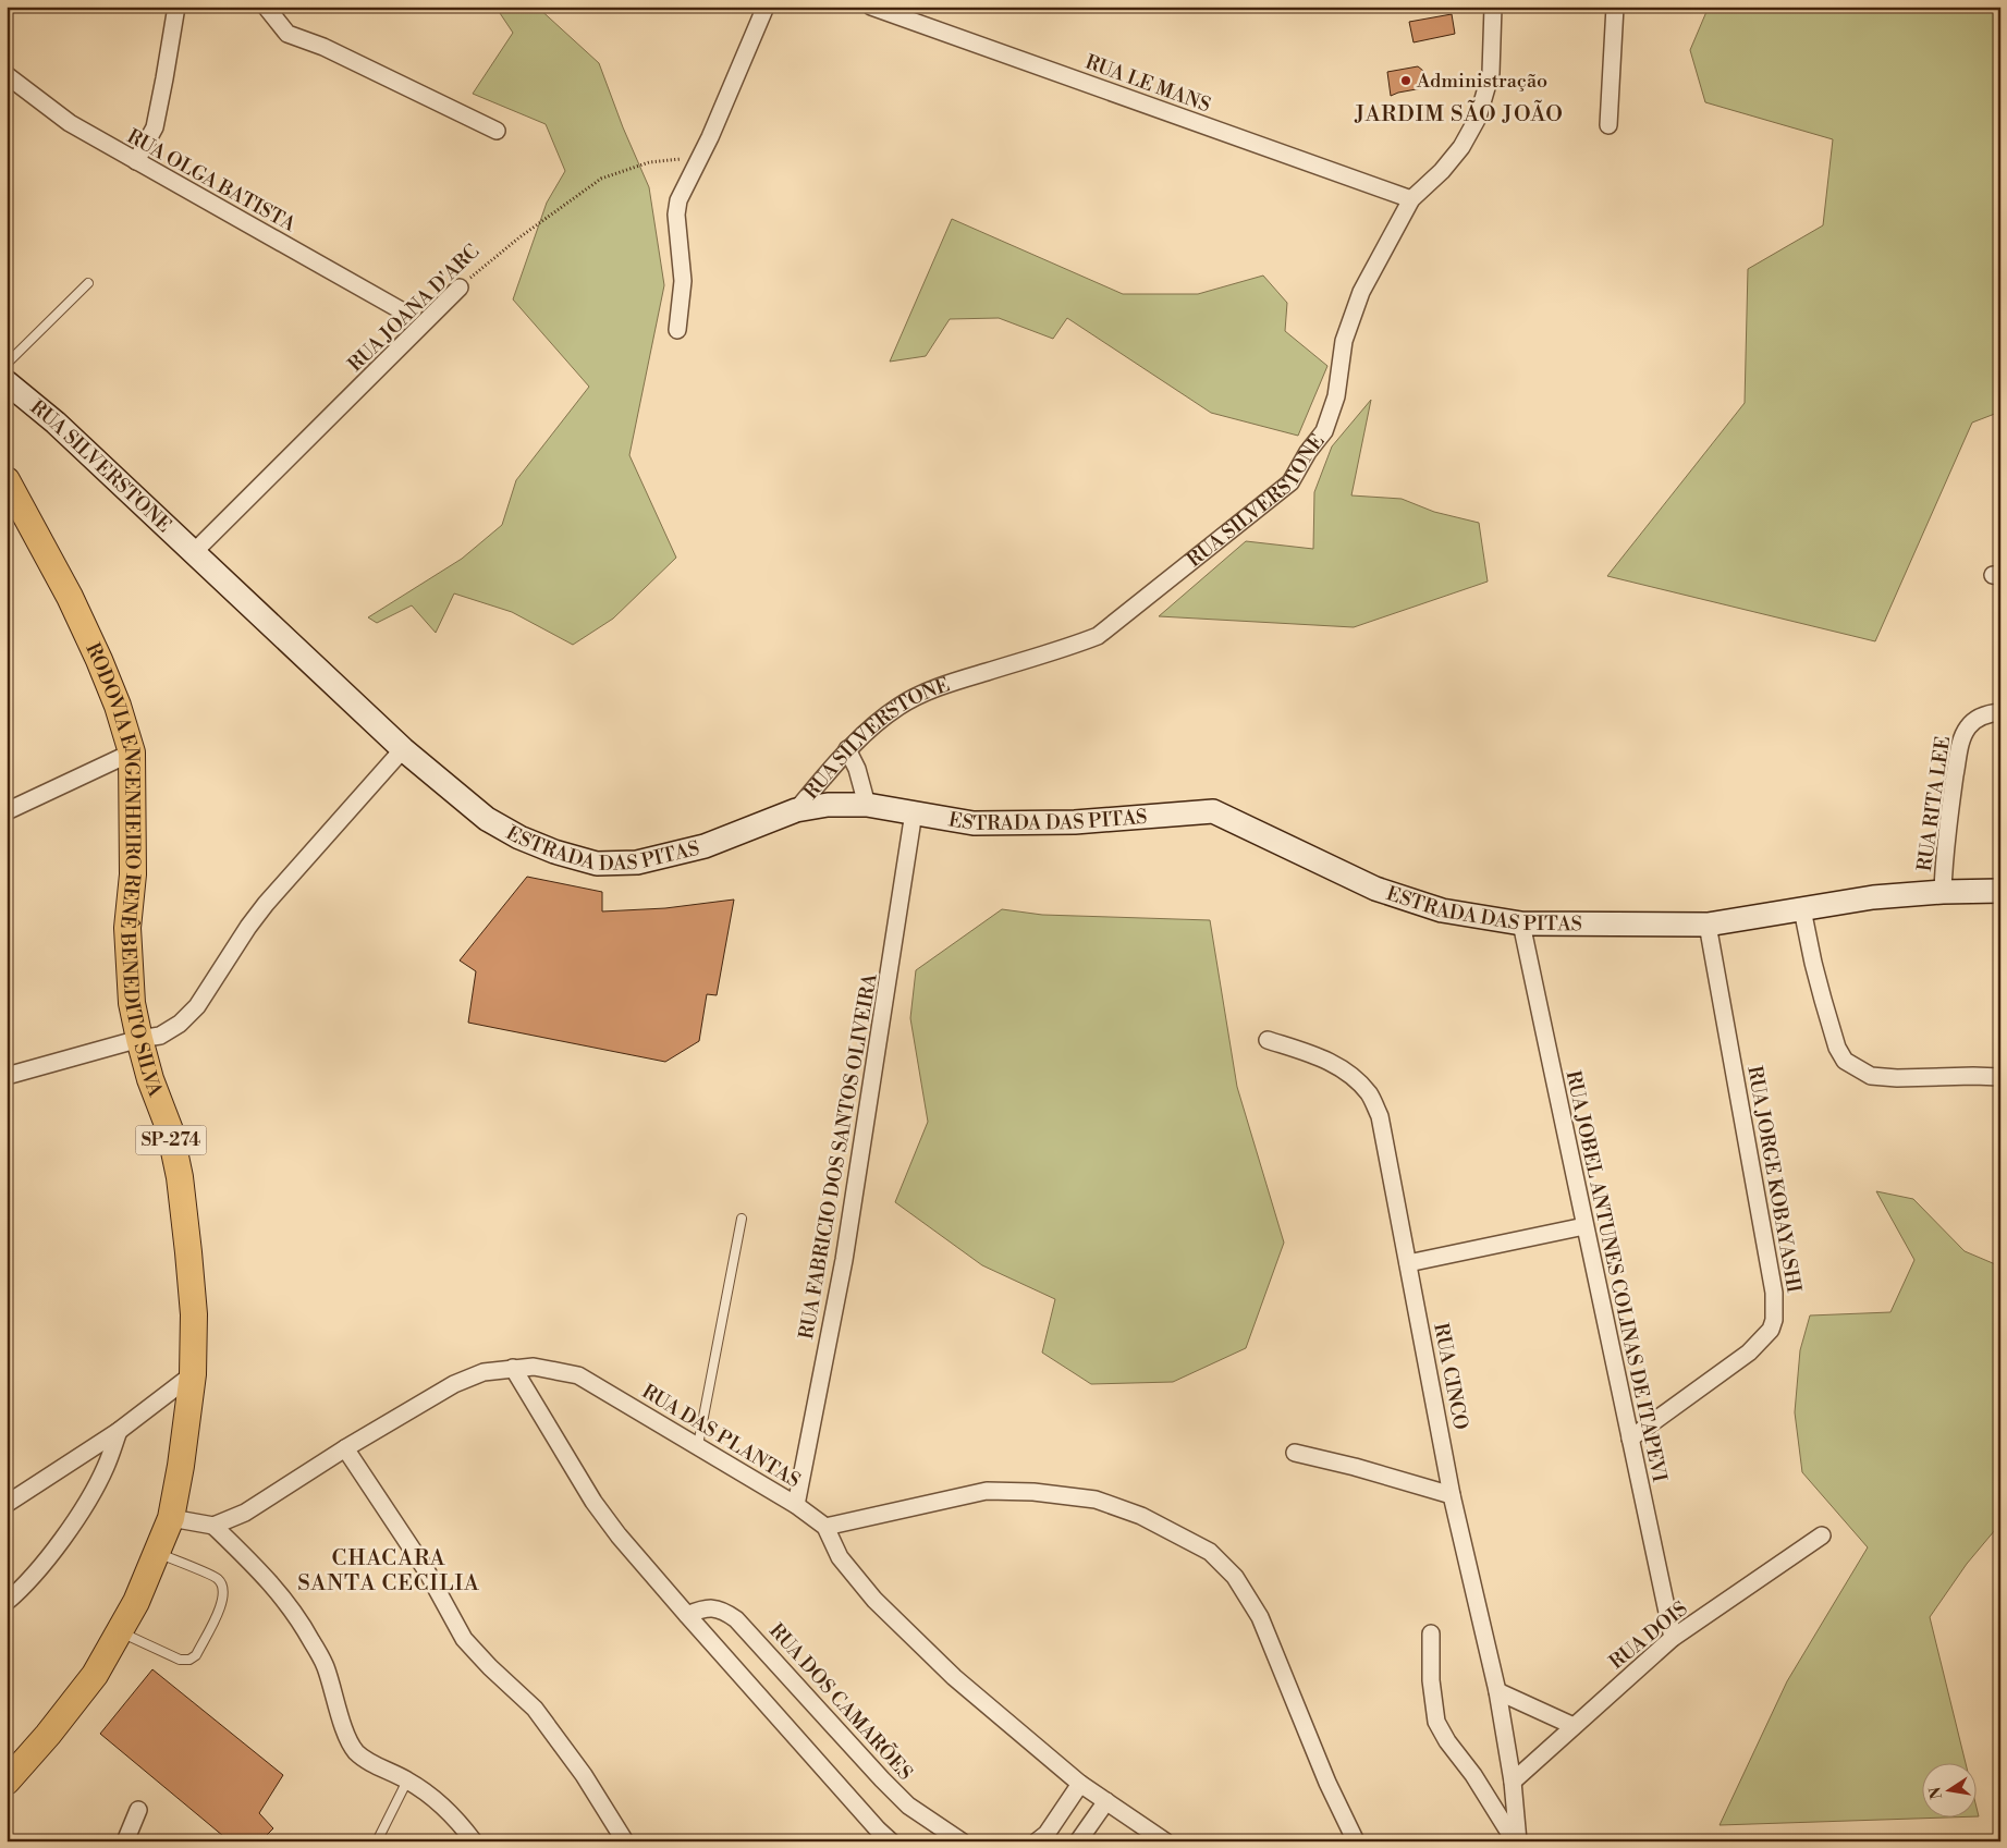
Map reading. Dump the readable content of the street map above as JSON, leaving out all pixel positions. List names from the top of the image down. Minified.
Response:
{"streets":{"main road":["RODOVIA ENGENHEIRO RENÊ BENEDITO SILVA","SP-274"],"street":["RUA LE MANS","RUA OLGA BATISTA","RUA JOANA D'ARC","RUA SILVERSTONE","RUA RITA LEE","ESTRADA DAS PITAS","RUA FABRICIO DOS SANTOS OLIVEIRA","RUA JORGE KOBAYASHI","RUA JOBEL ANTUNES COLINAS DE ITAPEVI","RUA CINCO","RUA DAS PLANTAS","RUA DOIS","RUA DOS CAMARÕES"]},"crossings":[["RUA LE MANS","RUA SILVERSTONE"],["RUA JOANA D'ARC","RUA SILVERSTONE"],["RUA JOANA D'ARC","ESTRADA DAS PITAS"],["RUA SILVERSTONE","ESTRADA DAS PITAS"],["RUA RITA LEE","ESTRADA DAS PITAS"],["ESTRADA DAS PITAS","RUA FABRICIO DOS SANTOS OLIVEIRA"],["ESTRADA DAS PITAS","RUA JORGE KOBAYASHI"],["ESTRADA DAS PITAS","RUA JOBEL ANTUNES COLINAS DE ITAPEVI"],["RUA FABRICIO DOS SANTOS OLIVEIRA","RUA DAS PLANTAS"],["RUA JORGE KOBAYASHI","RUA JOBEL ANTUNES COLINAS DE ITAPEVI"],["RUA JOBEL ANTUNES COLINAS DE ITAPEVI","RUA DOIS"],["RUA CINCO","RUA DOIS"]],"districts":["JARDIM SÃO JOÃO","CHACARA SANTA CECILIA"],"places":["Administração"],"north":"left"}
